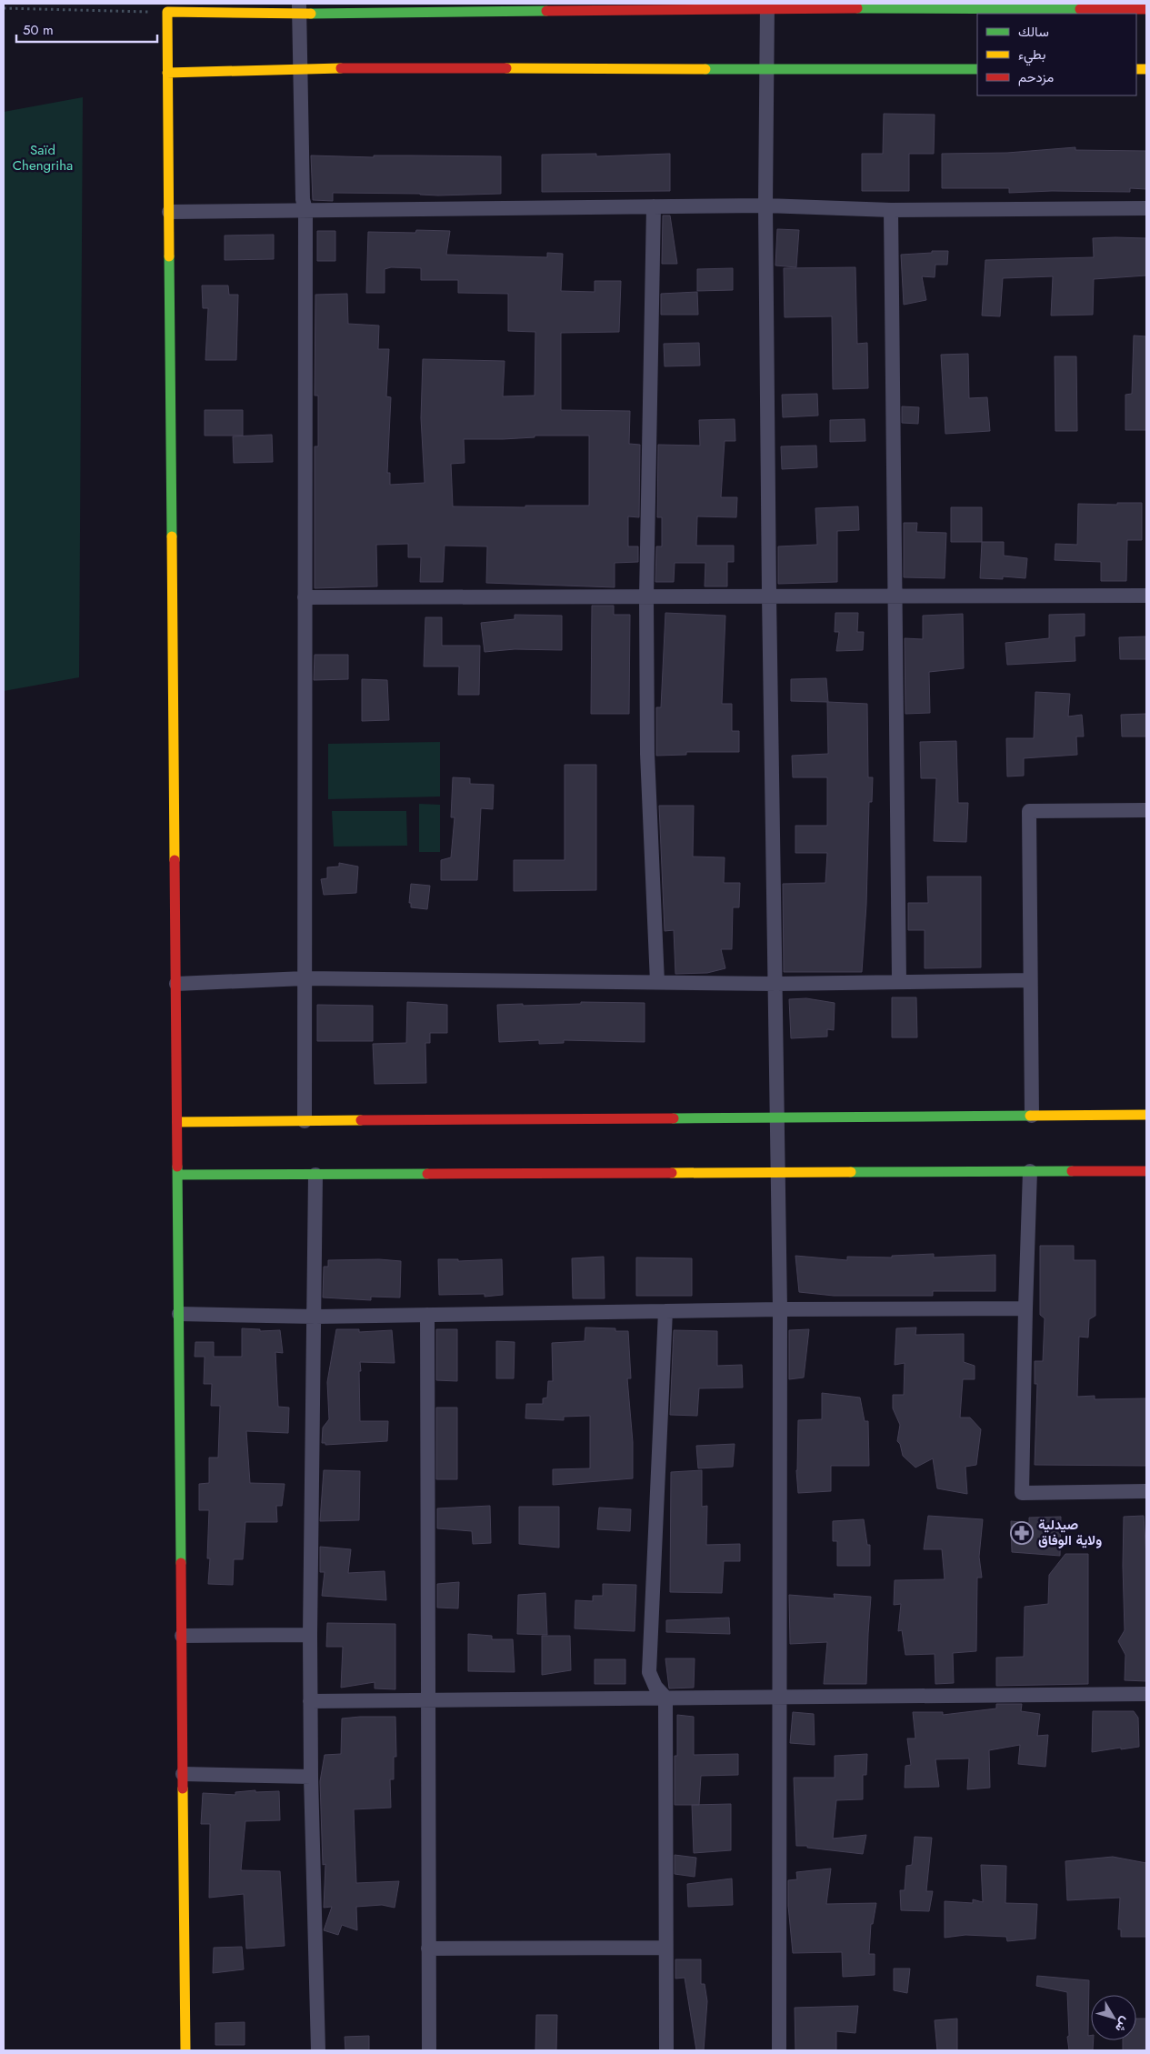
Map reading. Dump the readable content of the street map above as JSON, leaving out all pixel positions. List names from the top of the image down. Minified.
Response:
{"parks":["Saïd Chengriha"],"places":{"pharmacy":["صيدلية ولاية الوفاق"]},"legend":["سالك","بطيء","مزدحم"],"scale_bar":"50 m","north":"bottom right"}
